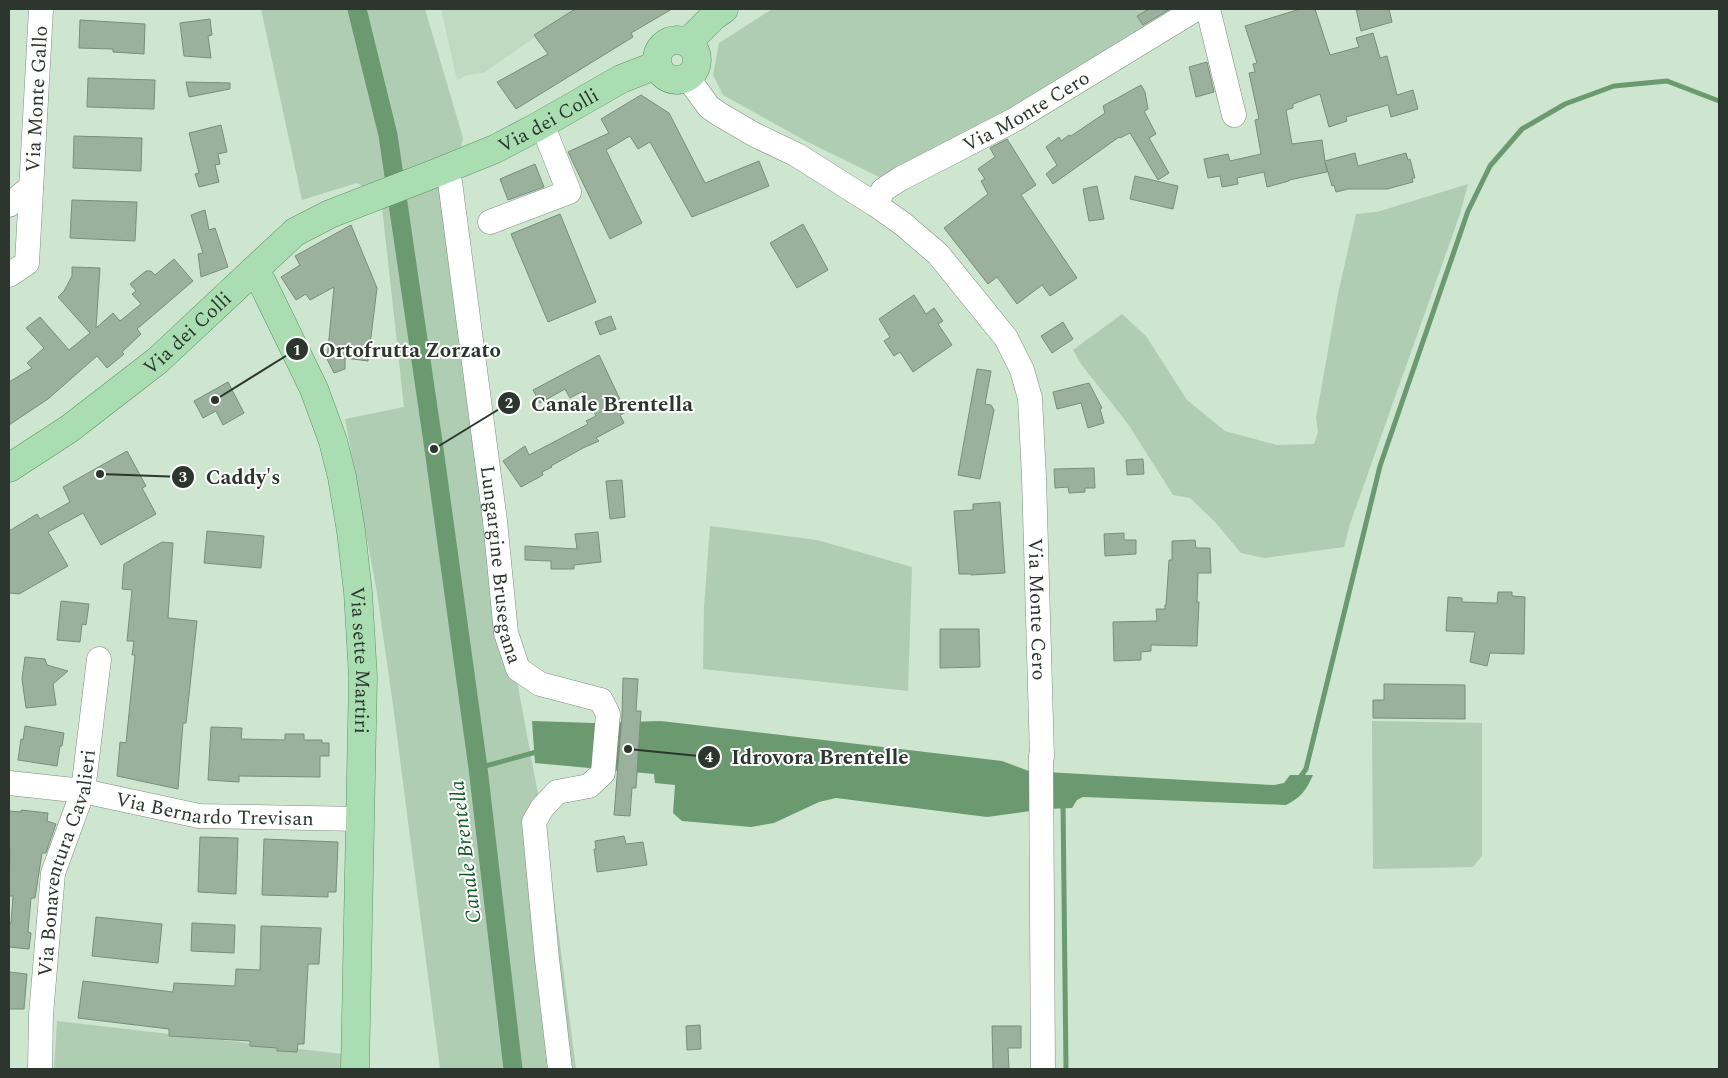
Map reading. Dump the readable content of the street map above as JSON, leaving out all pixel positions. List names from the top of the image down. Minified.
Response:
{"streets":{"main road":["Via dei Colli","Via sette Martiri"],"street":["Via Monte Gallo","Via Monte Cero","Lungargine Brusegana","Via Bernardo Trevisan","Via Bonaventura Cavalieri"]},"crossings":[["Via Monte Cero","Via dei Colli"],["Via dei Colli","Lungargine Brusegana"],["Via dei Colli","Via sette Martiri"],["Via sette Martiri","Via Bernardo Trevisan"],["Via Bernardo Trevisan","Via Bonaventura Cavalieri"]],"water":["Canale Brentella"],"places":["Ortofrutta Zorzato","Canale Brentella","Caddy's","Idrovora Brentelle"]}
